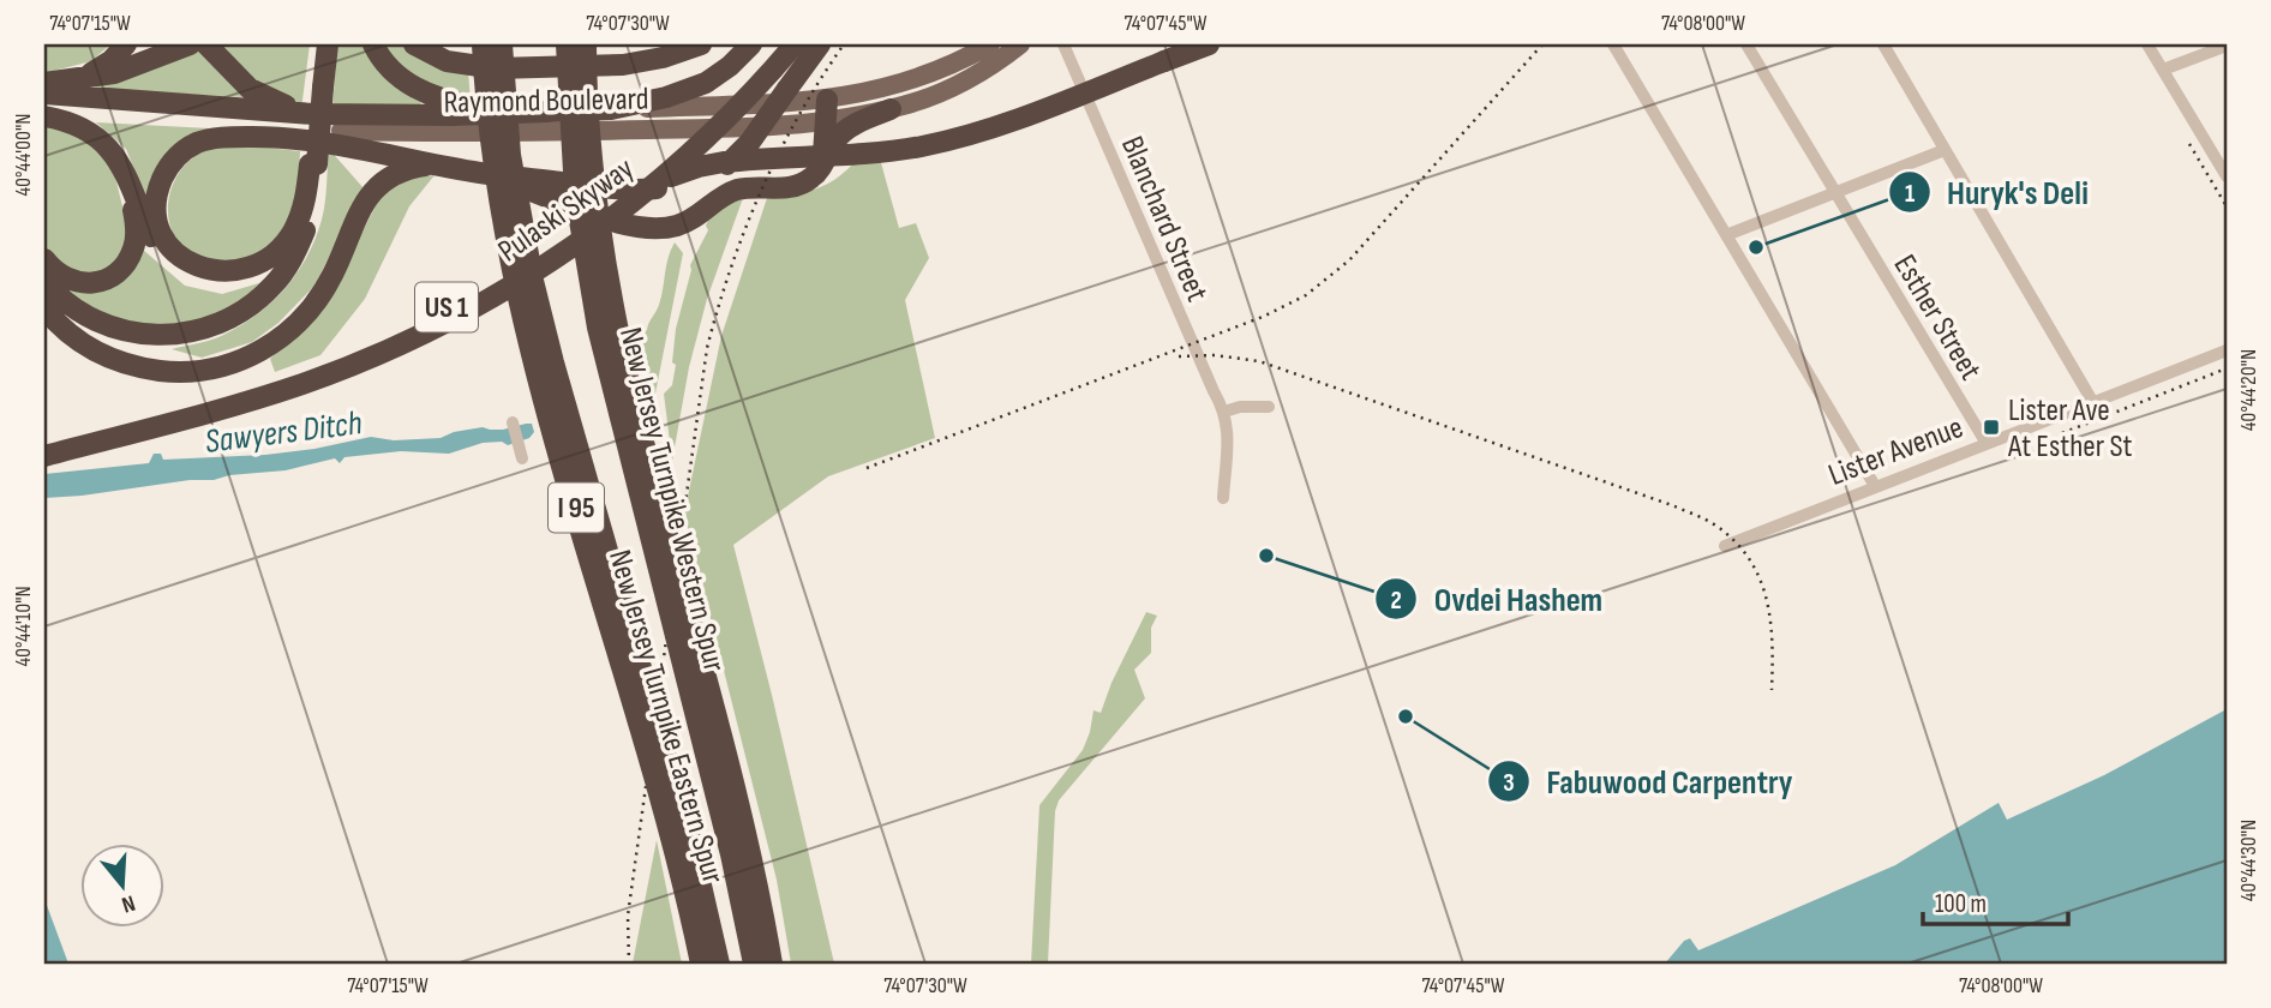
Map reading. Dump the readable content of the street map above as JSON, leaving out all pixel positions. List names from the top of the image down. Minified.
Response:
{"streets":{"highway":["Raymond Boulevard","Pulaski Skyway","US 1","New Jersey Turnpike Western Spur","I 95","New Jersey Turnpike Eastern Spur"],"street":["Blanchard Street","Esther Street","Lister Avenue"]},"crossings":[["Esther Street","Lister Avenue"]],"water":["Sawyers Ditch"],"places":{"other":["Huryk's Deli","Ovdei Hashem","Fabuwood Carpentry"],"transit":["Lister Ave At Esther St"]},"scale_bar":"100 m","north":"bottom","coordinates":["74°07'15\"W","74°07'30\"W","74°07'45\"W","74°08'00\"W","40°44'00\"N","40°44'20\"N","40°44'10\"N","40°44'30\"N"]}
